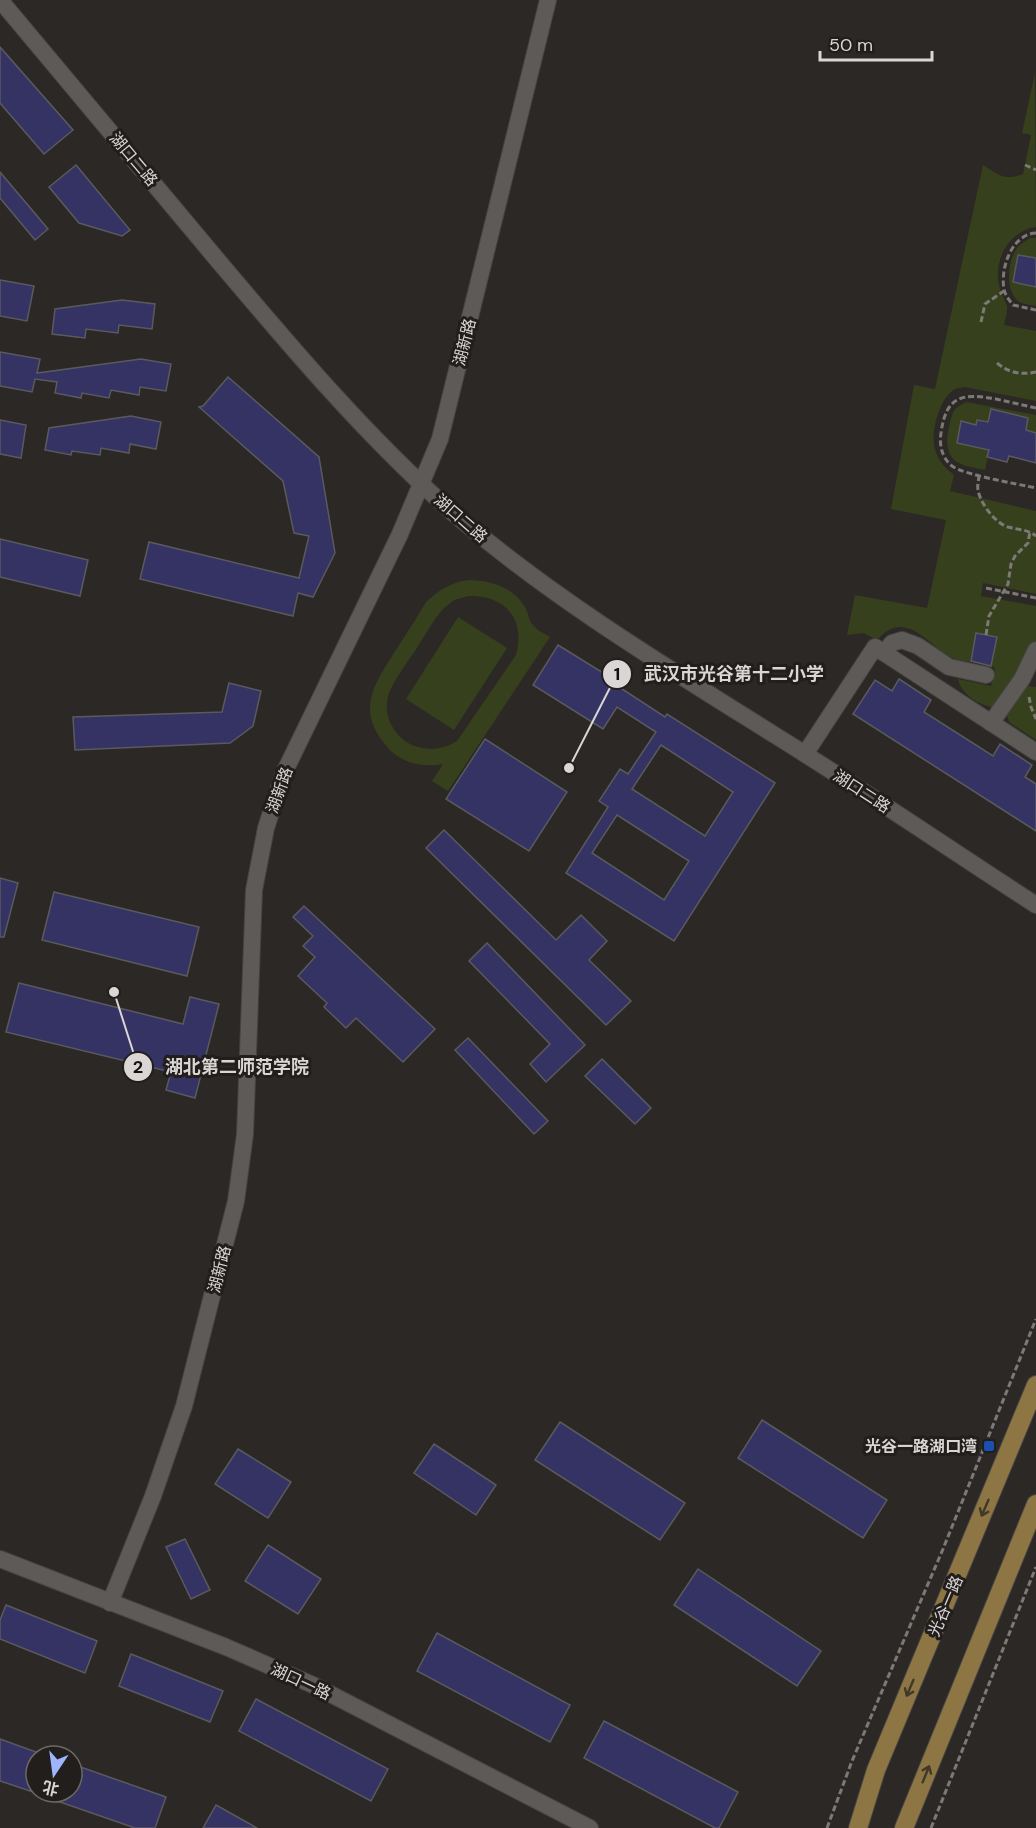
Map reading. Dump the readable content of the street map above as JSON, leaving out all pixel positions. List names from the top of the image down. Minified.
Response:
{"streets":{"main road":["光谷一路"],"street":["湖口二路","湖新路","湖口一路"]},"crossings":[["湖口二路","湖新路"],["湖新路","湖口一路"]],"places":{"other":["武汉市光谷第十二小学","湖北第二师范学院"],"transit":["光谷一路湖口湾"]},"scale_bar":"50 m","north":"bottom"}
